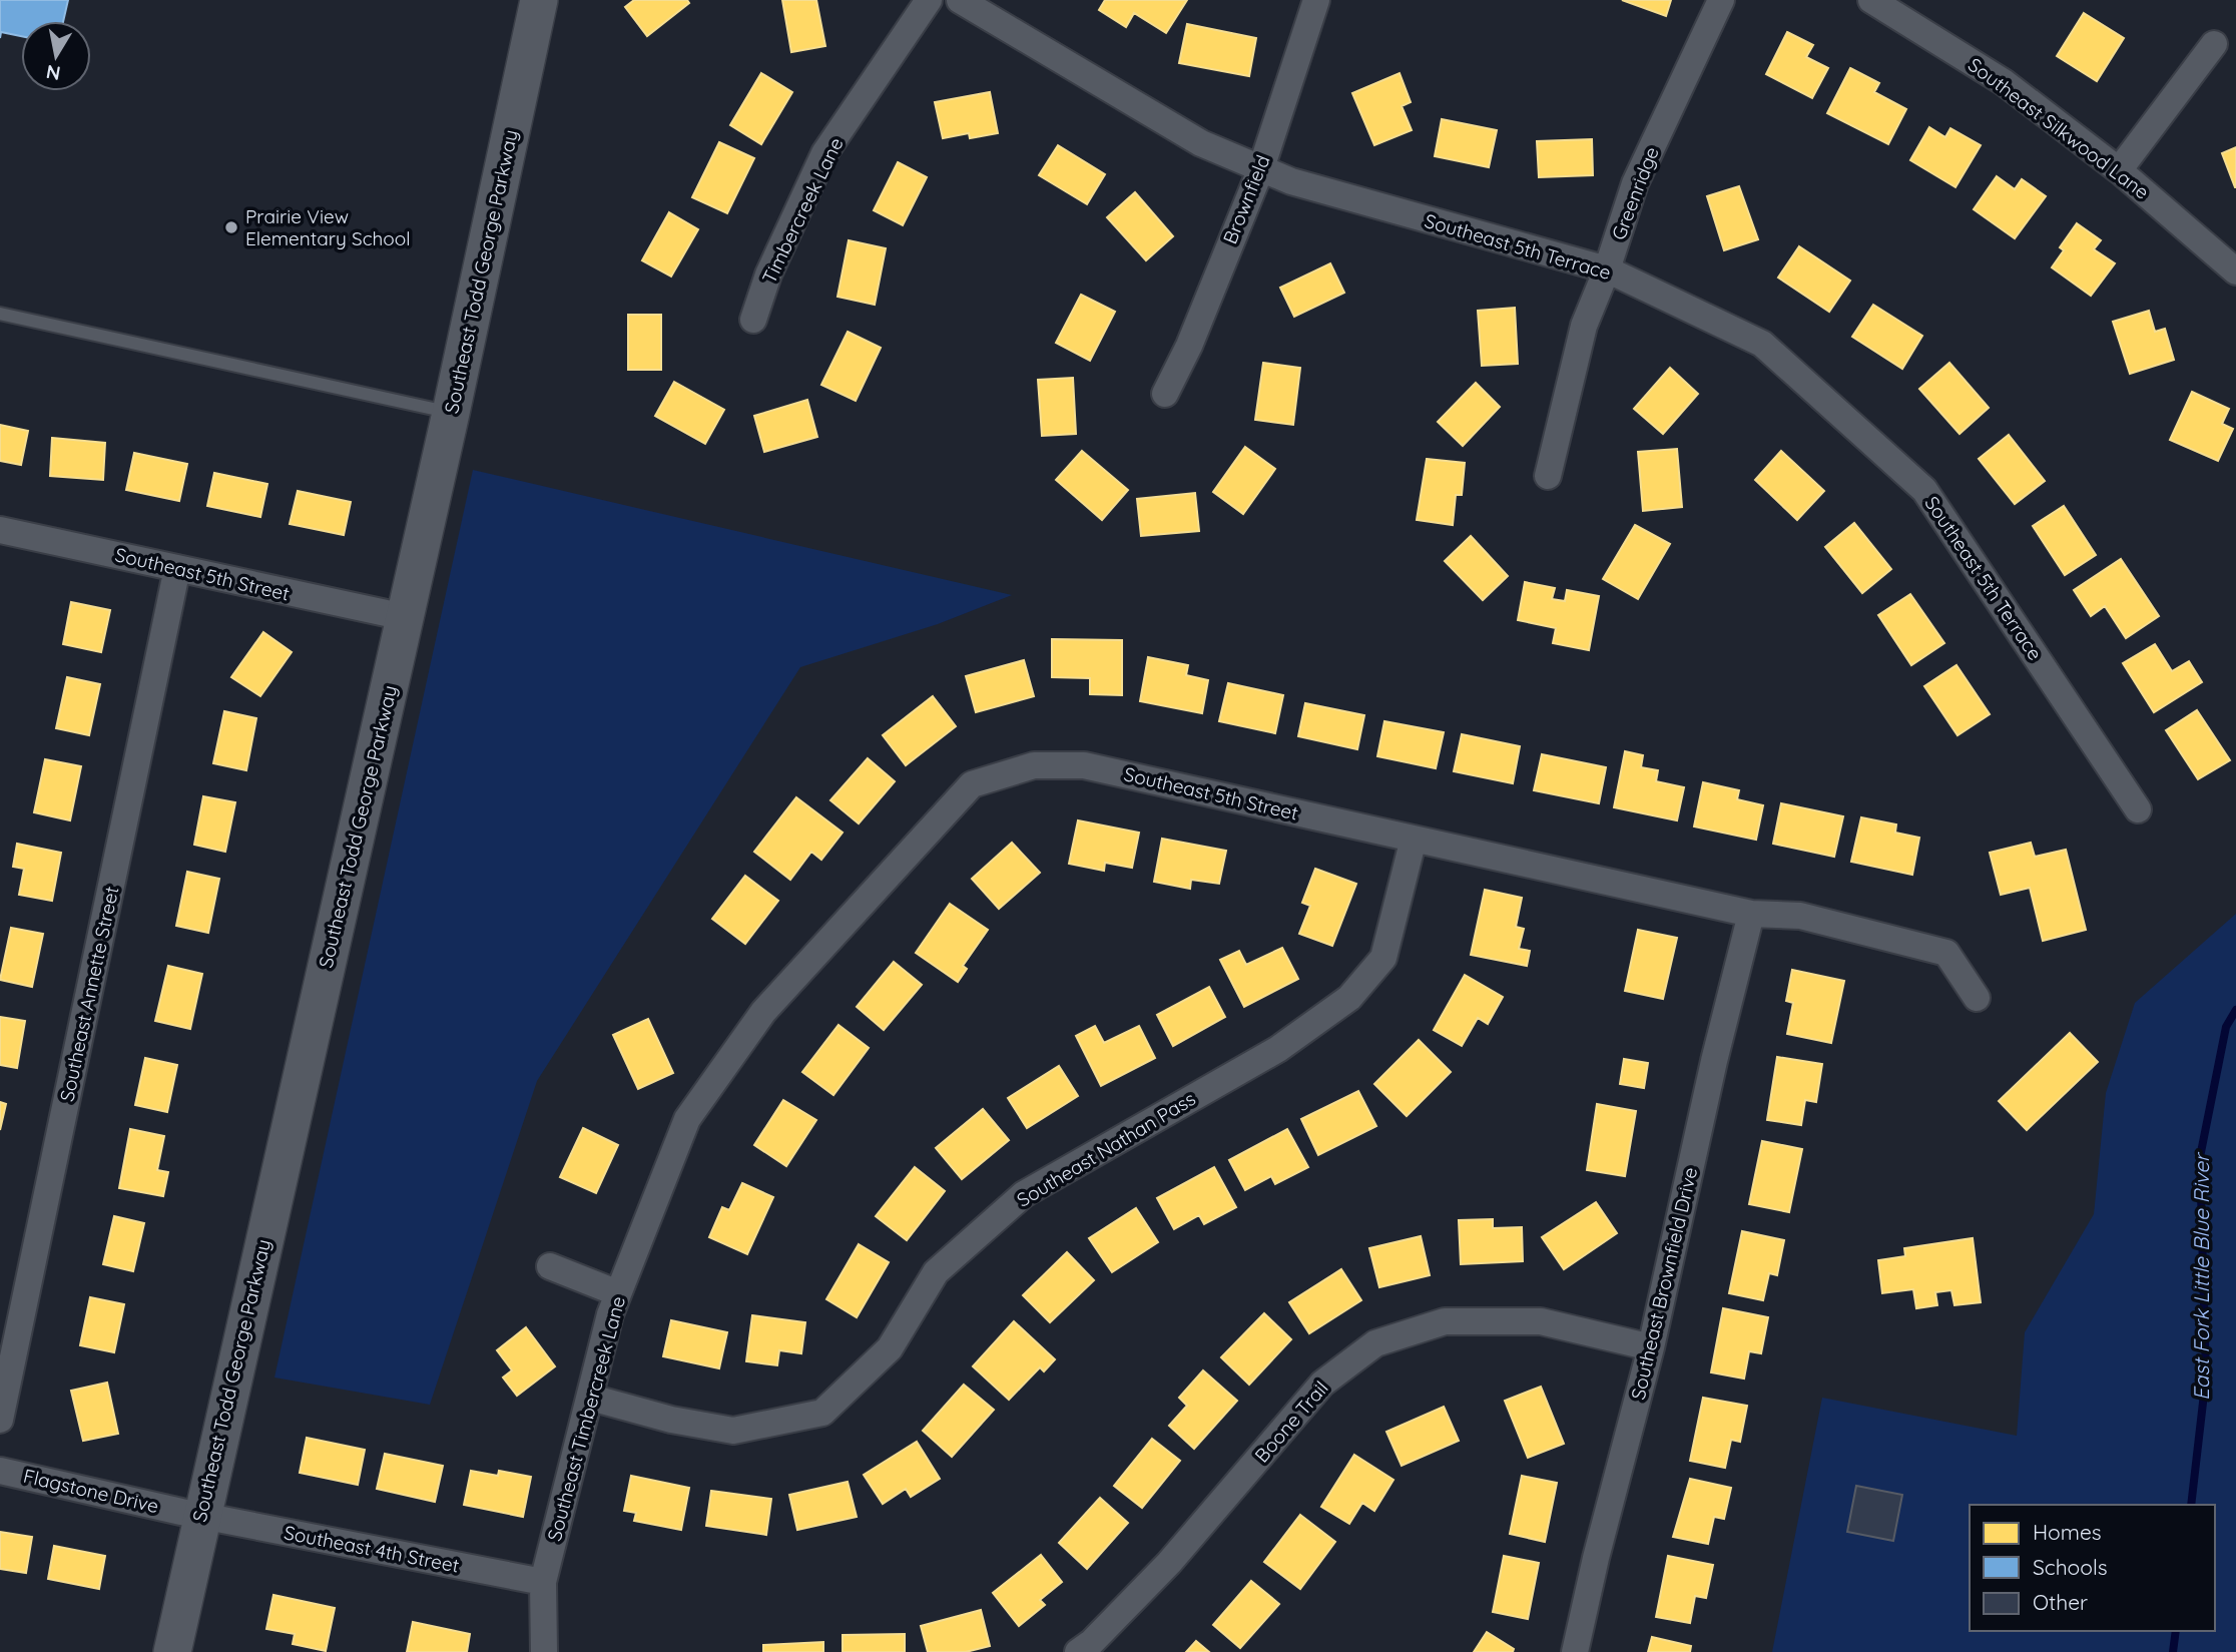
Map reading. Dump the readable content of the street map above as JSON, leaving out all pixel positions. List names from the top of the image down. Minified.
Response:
{"streets":{"main road":["Southeast Todd George Parkway"],"street":["Southeast Silkwood Lane","Greenridge","Brownfield","Timbercreek Lane","Southeast 5th Terrace","Southeast 5th Street","Southeast Annette Street","Southeast Nathan Pass","Southeast Brownfield Drive","Southeast Timbercreek Lane","Boone Trail","Flagstone Drive","Southeast 4th Street"]},"crossings":[["Greenridge","Southeast 5th Terrace"],["Brownfield","Southeast 5th Terrace"],["Southeast Todd George Parkway","Southeast 5th Street"],["Southeast Todd George Parkway","Flagstone Drive"],["Southeast Todd George Parkway","Southeast 4th Street"],["Southeast 5th Street","Southeast Annette Street"],["Southeast 5th Street","Southeast Nathan Pass"],["Southeast 5th Street","Southeast Brownfield Drive"],["Southeast 5th Street","Southeast Timbercreek Lane"],["Southeast Nathan Pass","Southeast Timbercreek Lane"],["Southeast Brownfield Drive","Boone Trail"],["Southeast Timbercreek Lane","Southeast 4th Street"],["Flagstone Drive","Southeast 4th Street"]],"water":["East Fork Little Blue River"],"places":["Prairie View Elementary School"],"legend":["Homes","Schools","Other"],"north":"bottom"}
